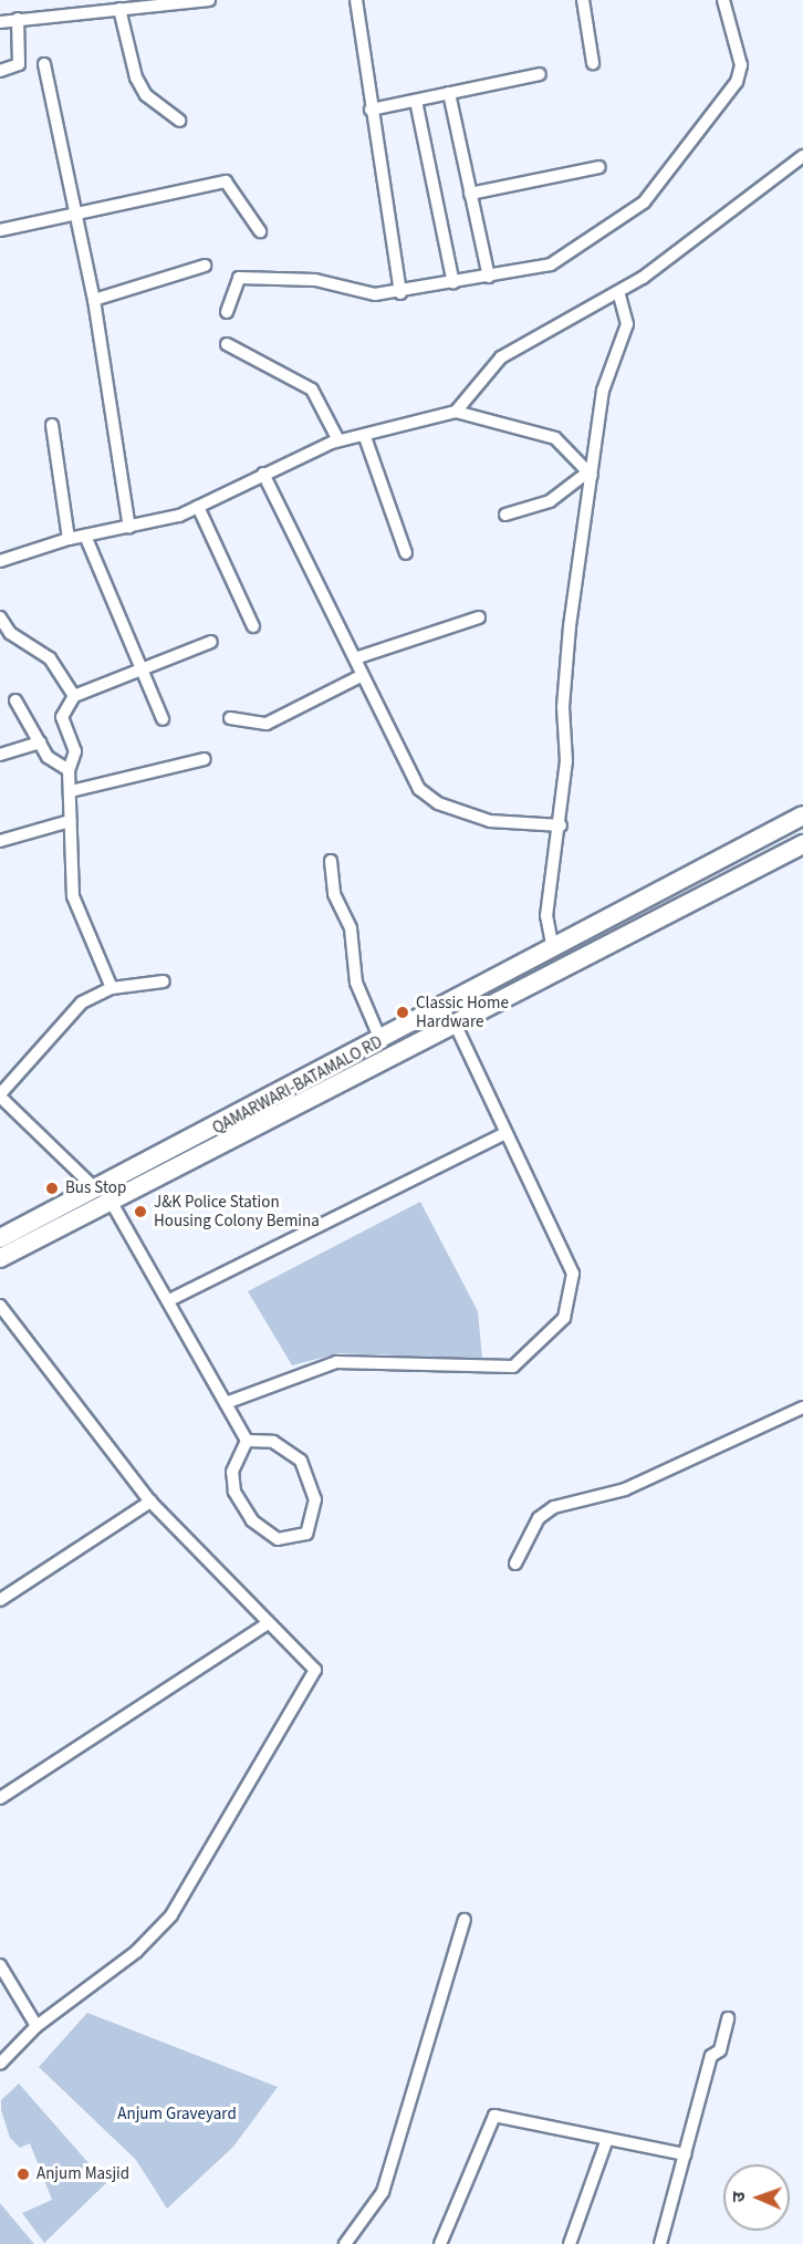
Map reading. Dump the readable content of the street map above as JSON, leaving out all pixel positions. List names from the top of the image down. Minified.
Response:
{"streets":{"main road":["QAMARWARI-BATAMALO RD"]},"parks":["Anjum Graveyard"],"places":["Classic Home Hardware","Bus Stop","J&K Police Station Housing Colony Bemina","Anjum Masjid"],"north":"left"}
